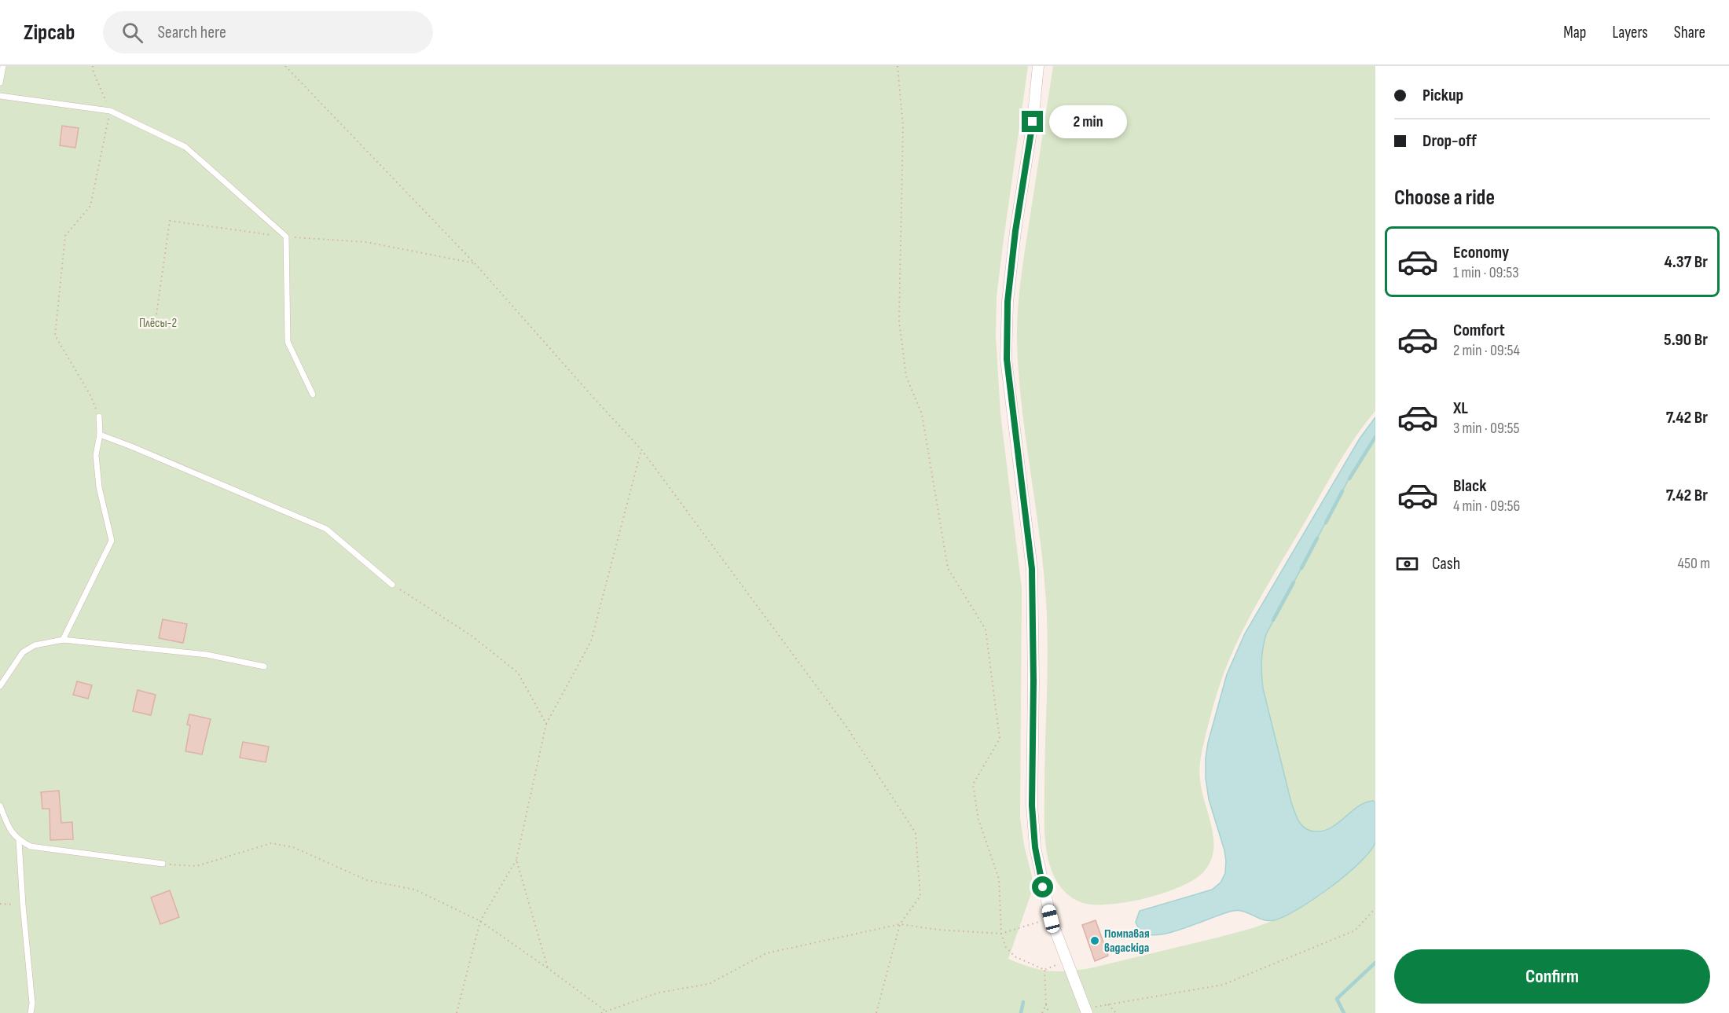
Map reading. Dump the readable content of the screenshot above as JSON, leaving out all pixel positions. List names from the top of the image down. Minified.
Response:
{"parks":["Плёсы-2"],"places":["Помпавая вадаскіда"],"page":{"header":"Zipcab","search":"Search here","nav":["Map","Layers","Share"],"banner":["Pickup","Drop-off"],"bubble":"2 min","heading":"Choose a ride","list":[{"name":"Economy","note":"1 min · 09:53","value":"4.37 Br"},{"name":"Comfort","note":"2 min · 09:54","value":"5.90 Br"},{"name":"XL","note":"3 min · 09:55","value":"7.42 Br"},{"name":"Black","note":"4 min · 09:56","value":"7.42 Br"}],"pay":["Cash","450 m"],"buttons":"Confirm"}}
